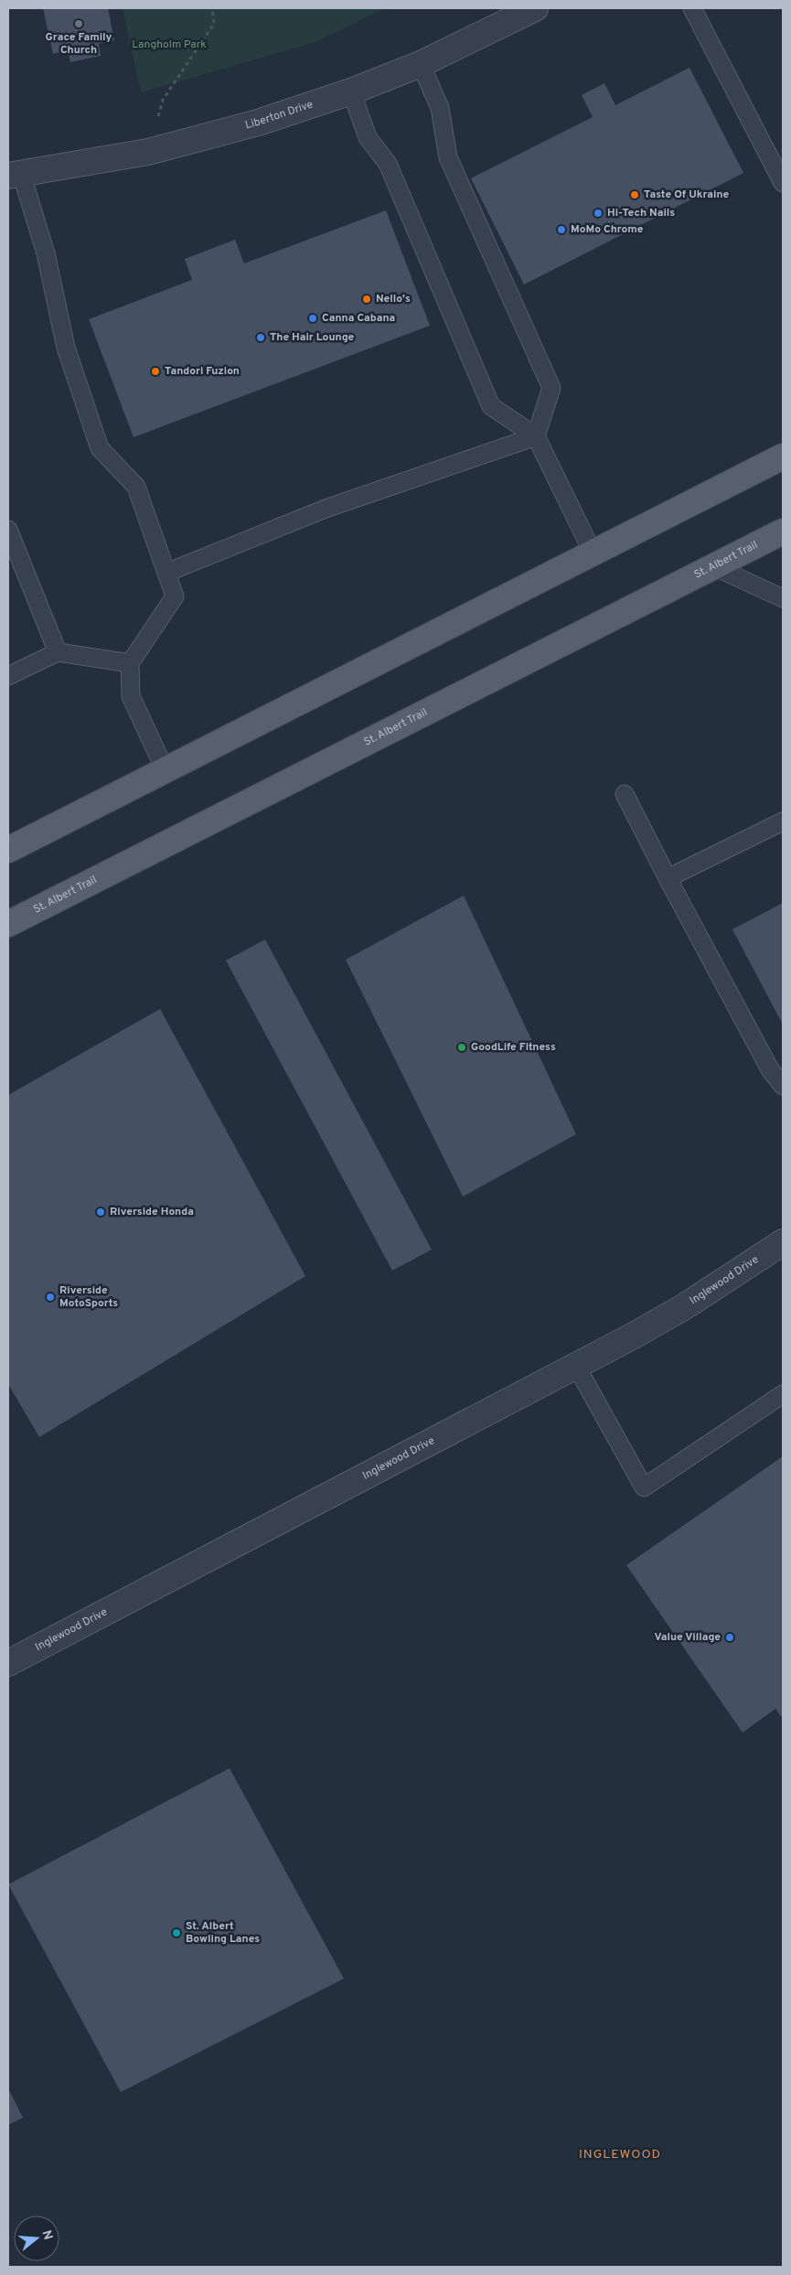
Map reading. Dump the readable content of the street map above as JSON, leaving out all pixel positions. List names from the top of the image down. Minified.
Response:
{"streets":{"main road":["St. Albert Trail"],"street":["Liberton Drive","Inglewood Drive"]},"districts":["INGLEWOOD"],"parks":["Langholm Park"],"places":["Grace Family Church","Taste Of Ukraine","Hi-Tech Nails","MoMo Chrome","Nello's","Canna Cabana","The Hair Lounge","Tandori Fuzion","GoodLife Fitness","Riverside Honda","Riverside MotoSports","Value Village","St. Albert Bowling Lanes"],"north":"right"}
